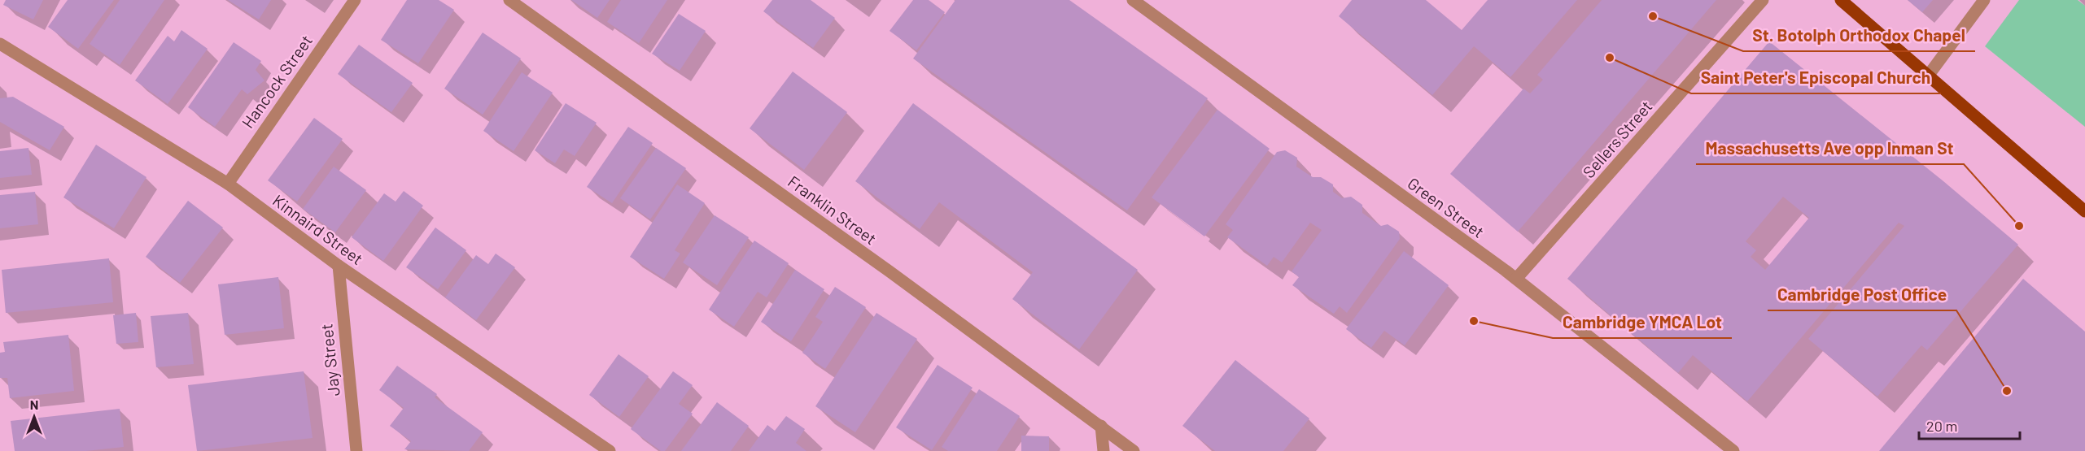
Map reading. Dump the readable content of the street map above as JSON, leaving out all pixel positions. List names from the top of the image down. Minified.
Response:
{"streets":{"street":["Hancock Street","Sellers Street","Green Street","Franklin Street","Kinnaird Street","Jay Street"]},"crossings":[["Hancock Street","Kinnaird Street"],["Sellers Street","Green Street"],["Kinnaird Street","Jay Street"]],"places":["St. Botolph Orthodox Chapel","Saint Peter's Episcopal Church","Massachusetts Ave opp Inman St","Cambridge YMCA Lot","Cambridge Post Office"],"scale_bar":"20 m","north":"top"}
